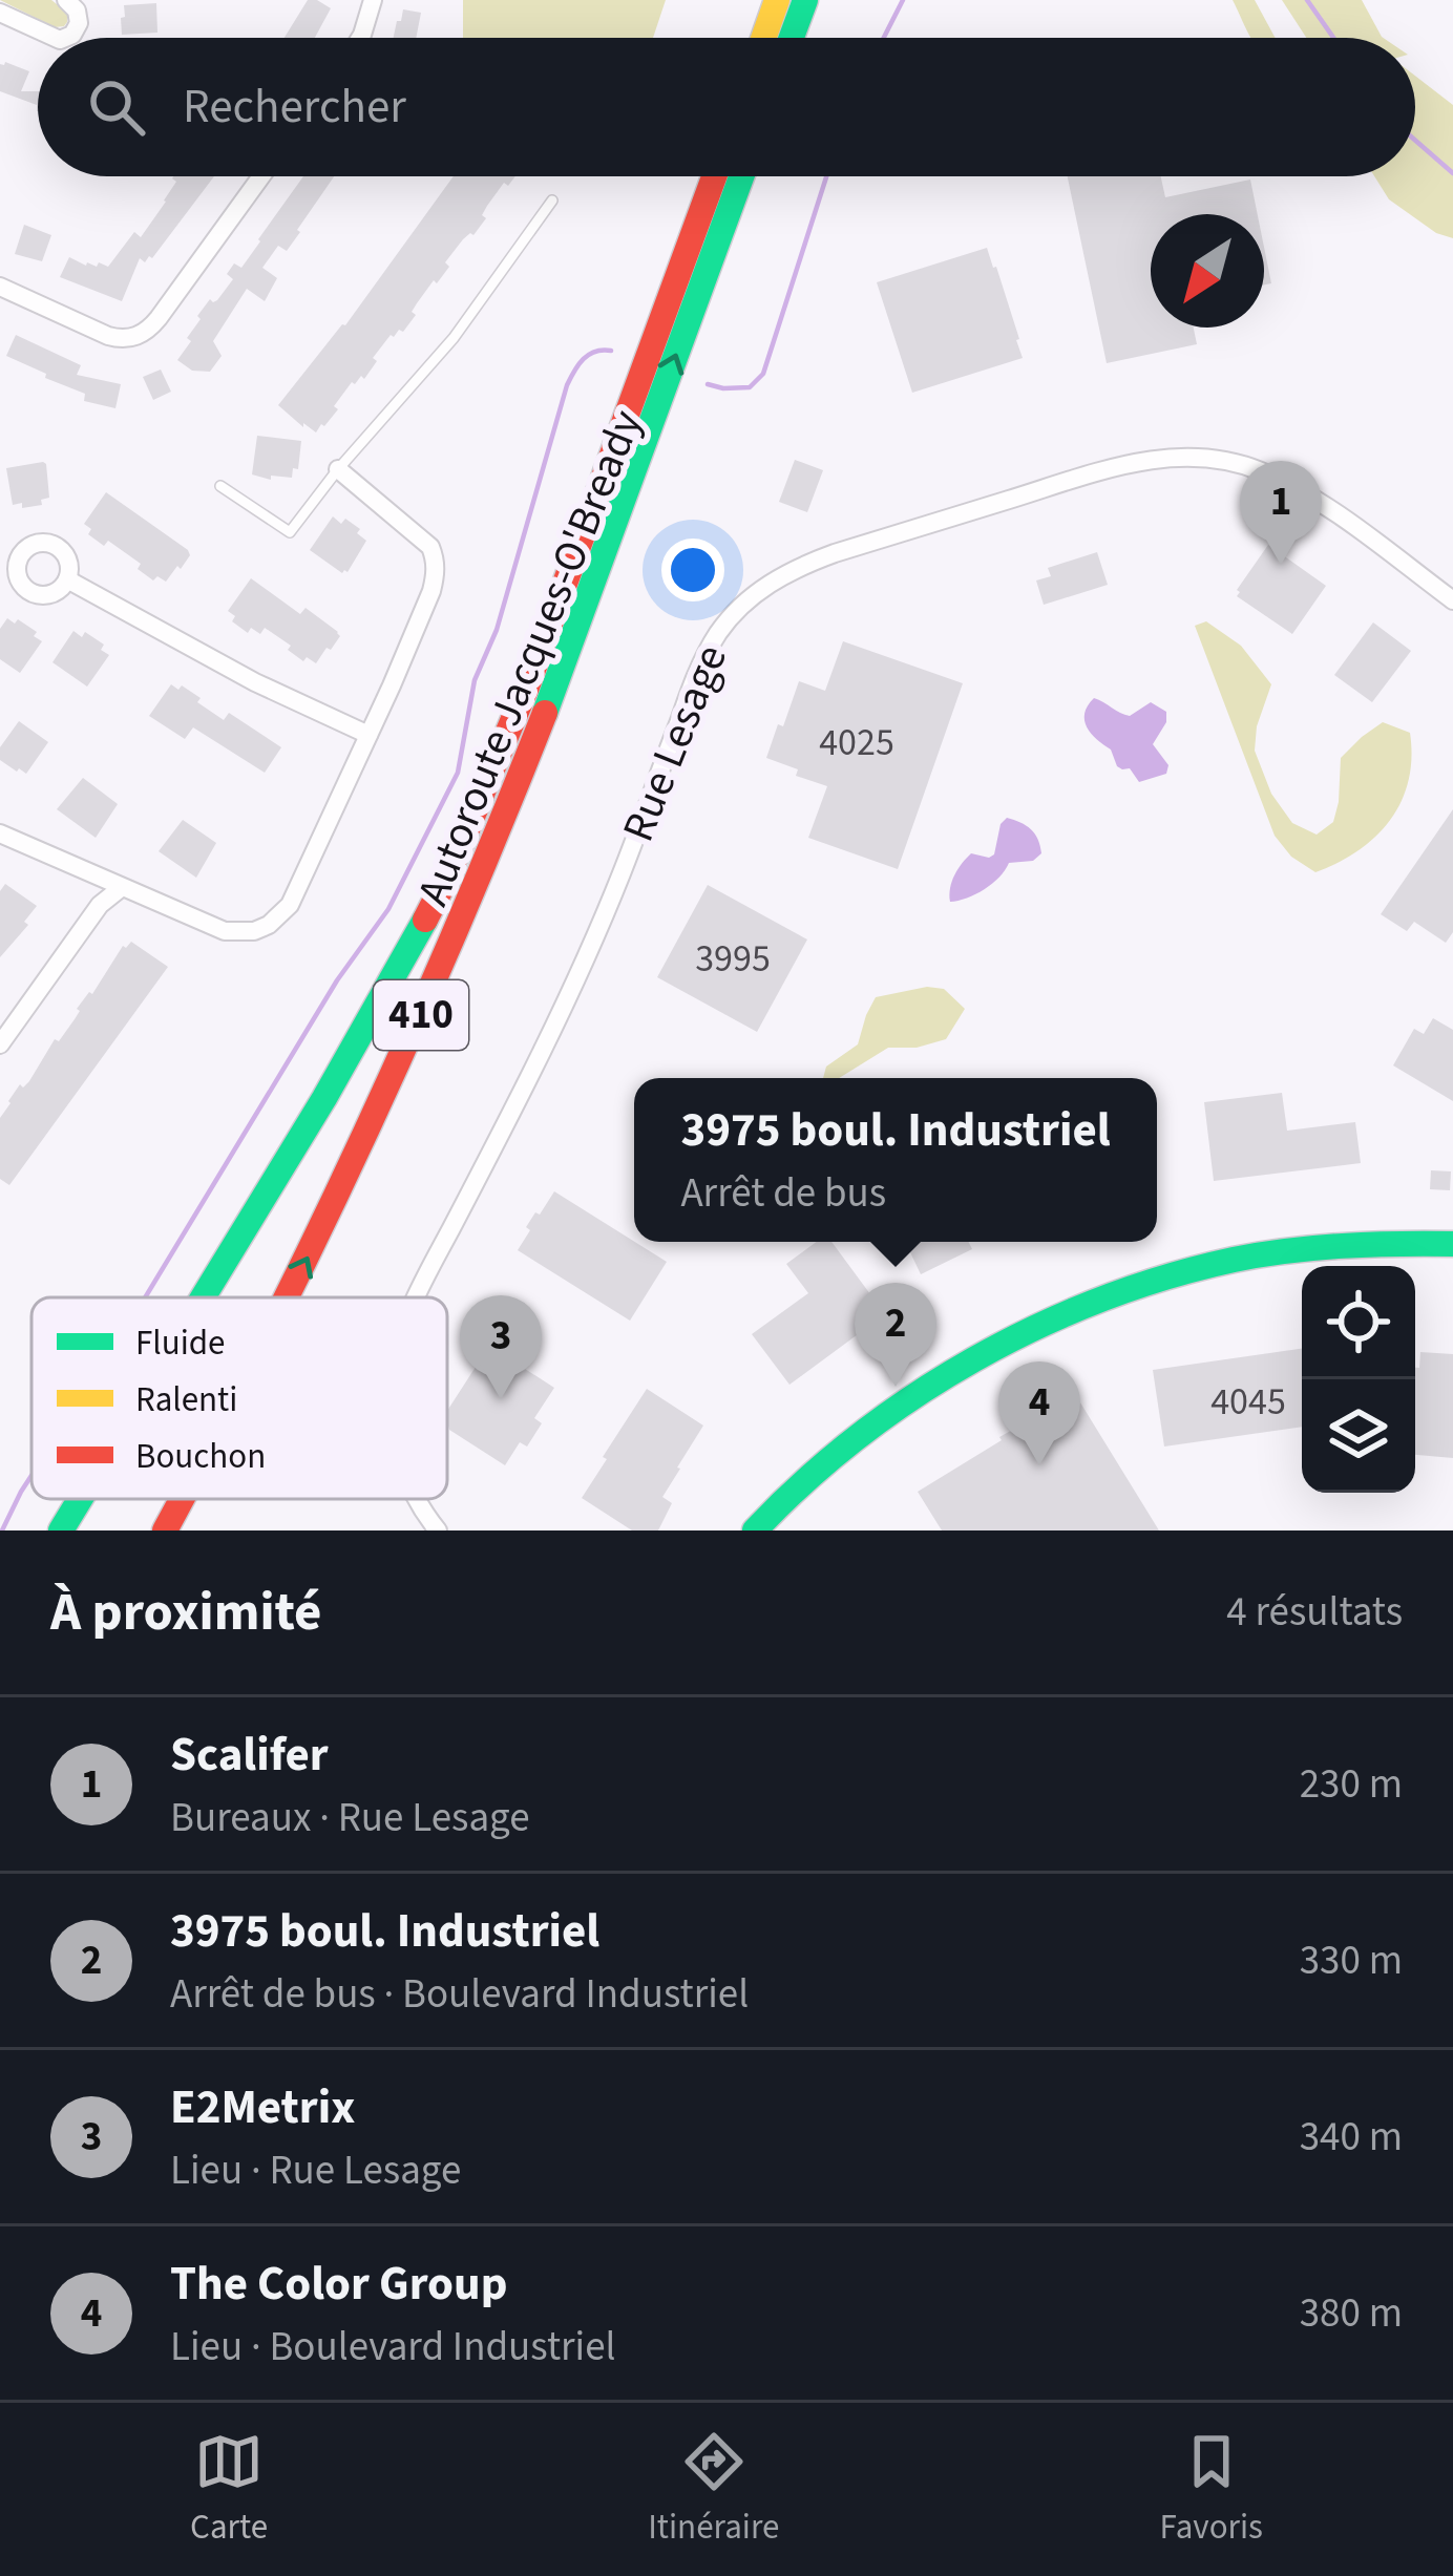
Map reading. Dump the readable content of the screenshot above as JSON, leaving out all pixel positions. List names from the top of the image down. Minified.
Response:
{"streets":{"main road":["Autoroute Jacques-O'Bready","410"],"street":["Rue Lesage"]},"house_numbers":["4025","3995","4045"],"legend":["Fluide","Ralenti","Bouchon"],"north":"bottom left","page":{"search":"Rechercher","pins":["1","2","3","4"],"popup":["3975 boul. Industriel","Arrêt de bus"],"heading":["À proximité","4 résultats"],"list":[{"mark":"1","name":"Scalifer","note":"Bureaux · Rue Lesage","value":"230 m"},{"mark":"2","name":"3975 boul. Industriel","note":"Arrêt de bus · Boulevard Industriel","value":"330 m"},{"mark":"3","name":"E2Metrix","note":"Lieu · Rue Lesage","value":"340 m"},{"mark":"4","name":"The Color Group","note":"Lieu · Boulevard Industriel","value":"380 m"}],"nav":["Carte","Itinéraire","Favoris"]}}
